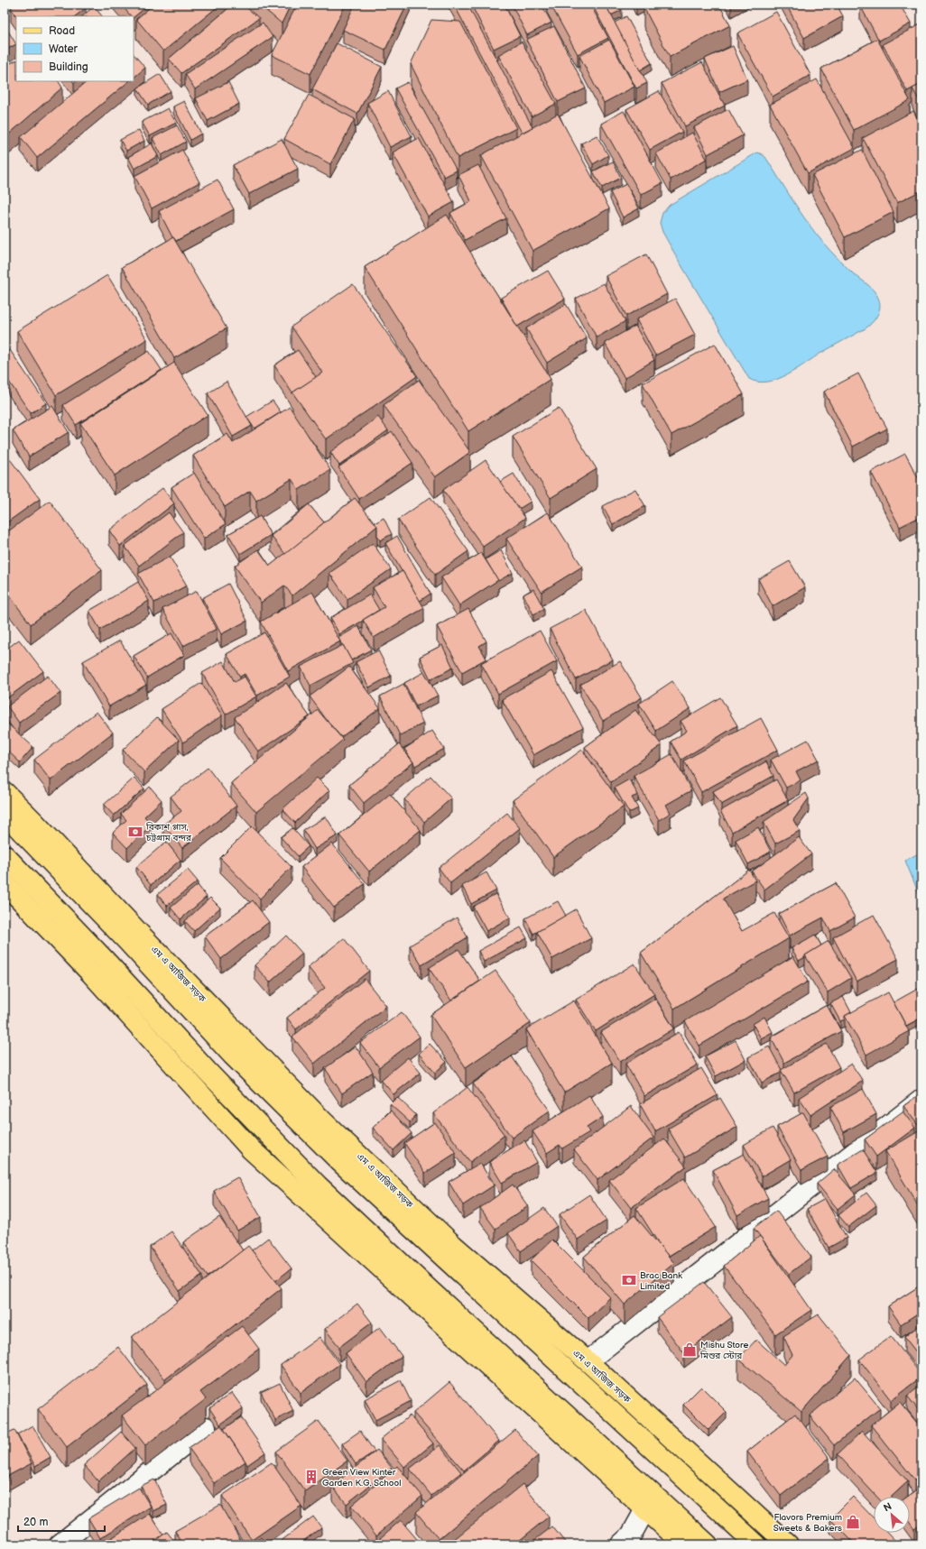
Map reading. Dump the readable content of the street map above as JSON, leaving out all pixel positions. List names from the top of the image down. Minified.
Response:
{"streets":{"main road":["এম এ আজিজ সড়ক"]},"places":{"bank":["বিকাশ প্লাস, চট্টগ্রাম বন্দর","Brac Bank Limited"],"shop":["Mishu Store মিশুর স্টোর","Flavors Premium Sweets & Bakers"],"building":["Green View Kinter Garden K.G. School"]},"legend":["Road","Water","Building"],"scale_bar":"20 m","north":"top left"}
